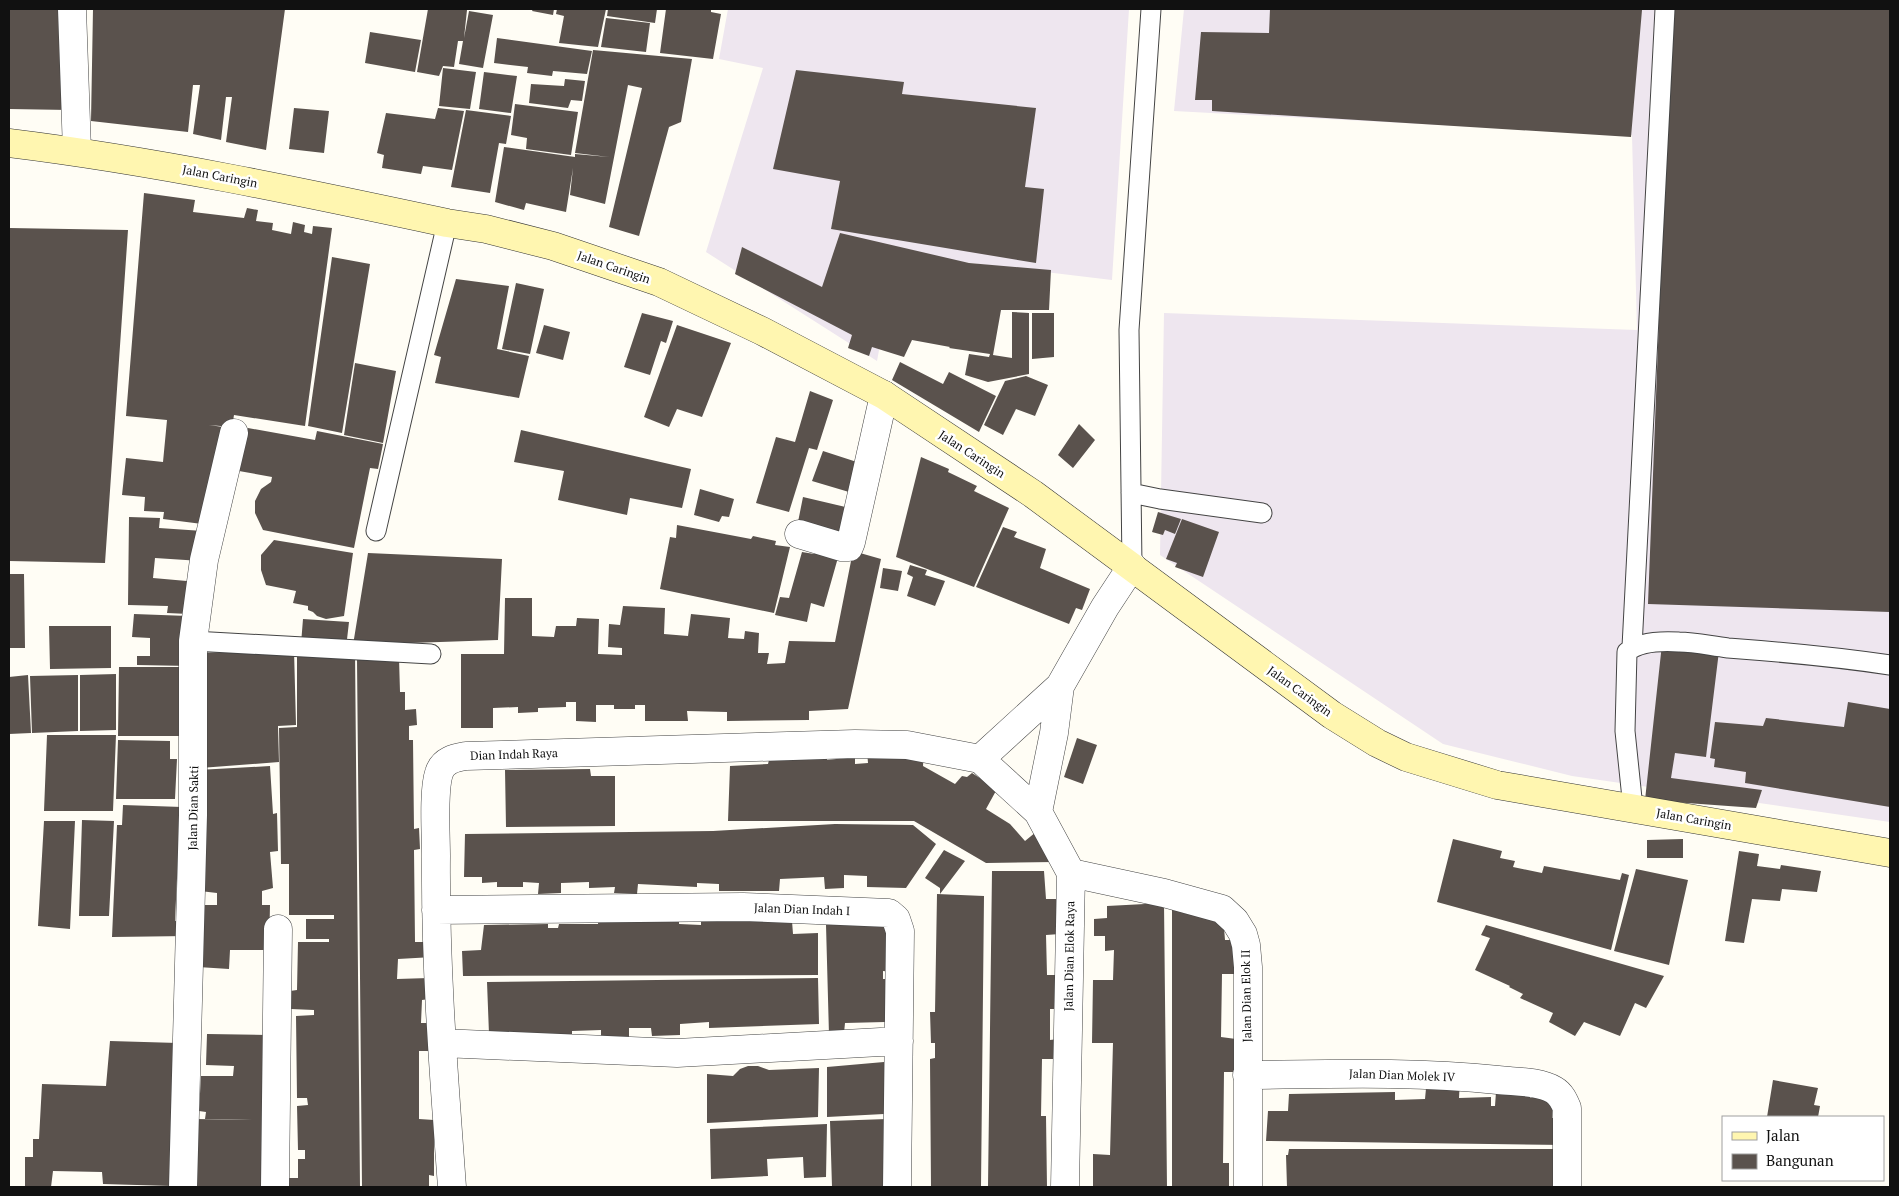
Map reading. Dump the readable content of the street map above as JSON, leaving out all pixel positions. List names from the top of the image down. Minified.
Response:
{"streets":{"main road":["Jalan Caringin"],"street":["Dian Indah Raya","Jalan Dian Sakti","Jalan Dian Indah I","Jalan Dian Elok Raya","Jalan Dian Elok II","Jalan Dian Molek IV"]},"crossings":[["Dian Indah Raya","Jalan Dian Indah I"],["Dian Indah Raya","Jalan Dian Elok Raya"],["Jalan Dian Elok Raya","Jalan Dian Elok II"],["Jalan Dian Elok II","Jalan Dian Molek IV"]],"legend":["Jalan","Bangunan"]}
